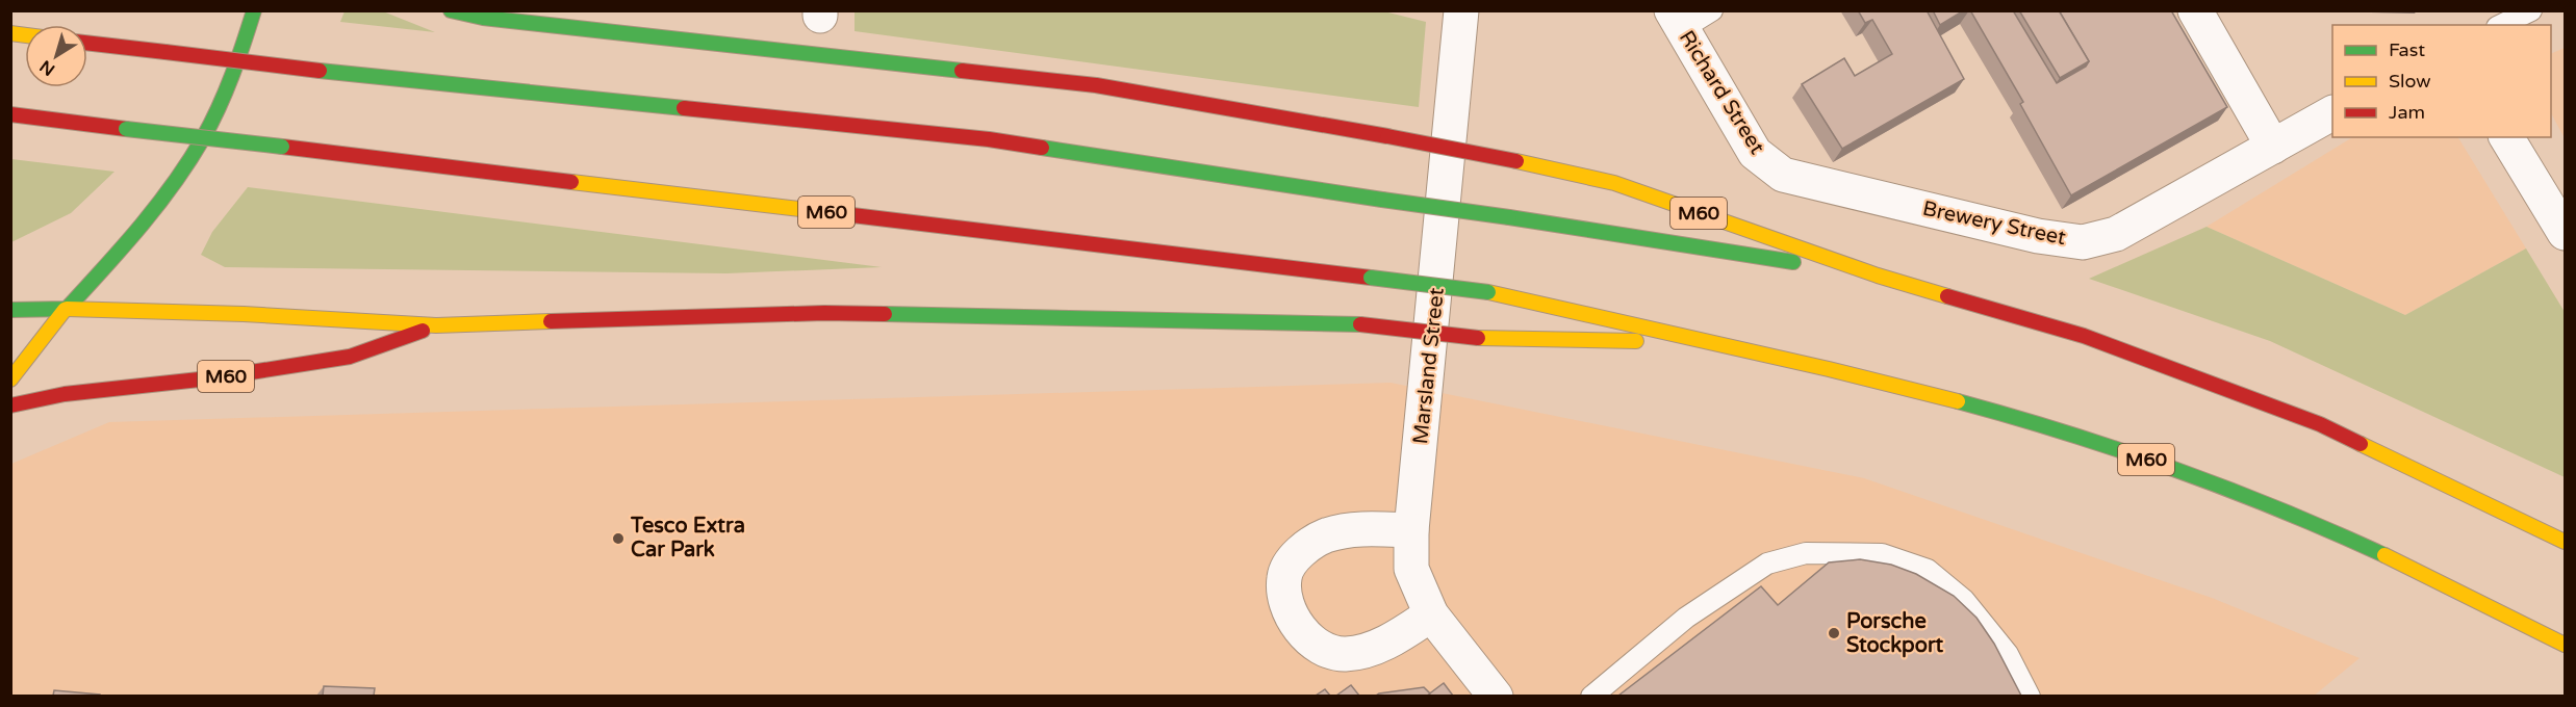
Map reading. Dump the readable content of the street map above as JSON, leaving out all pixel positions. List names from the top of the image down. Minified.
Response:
{"streets":{"main road":["M60"],"street":["Richard Street","Brewery Street","Marsland Street"]},"crossings":[["Richard Street","Brewery Street"]],"places":["Tesco Extra Car Park","Porsche Stockport"],"legend":["Fast","Slow","Jam"],"north":"bottom left"}
